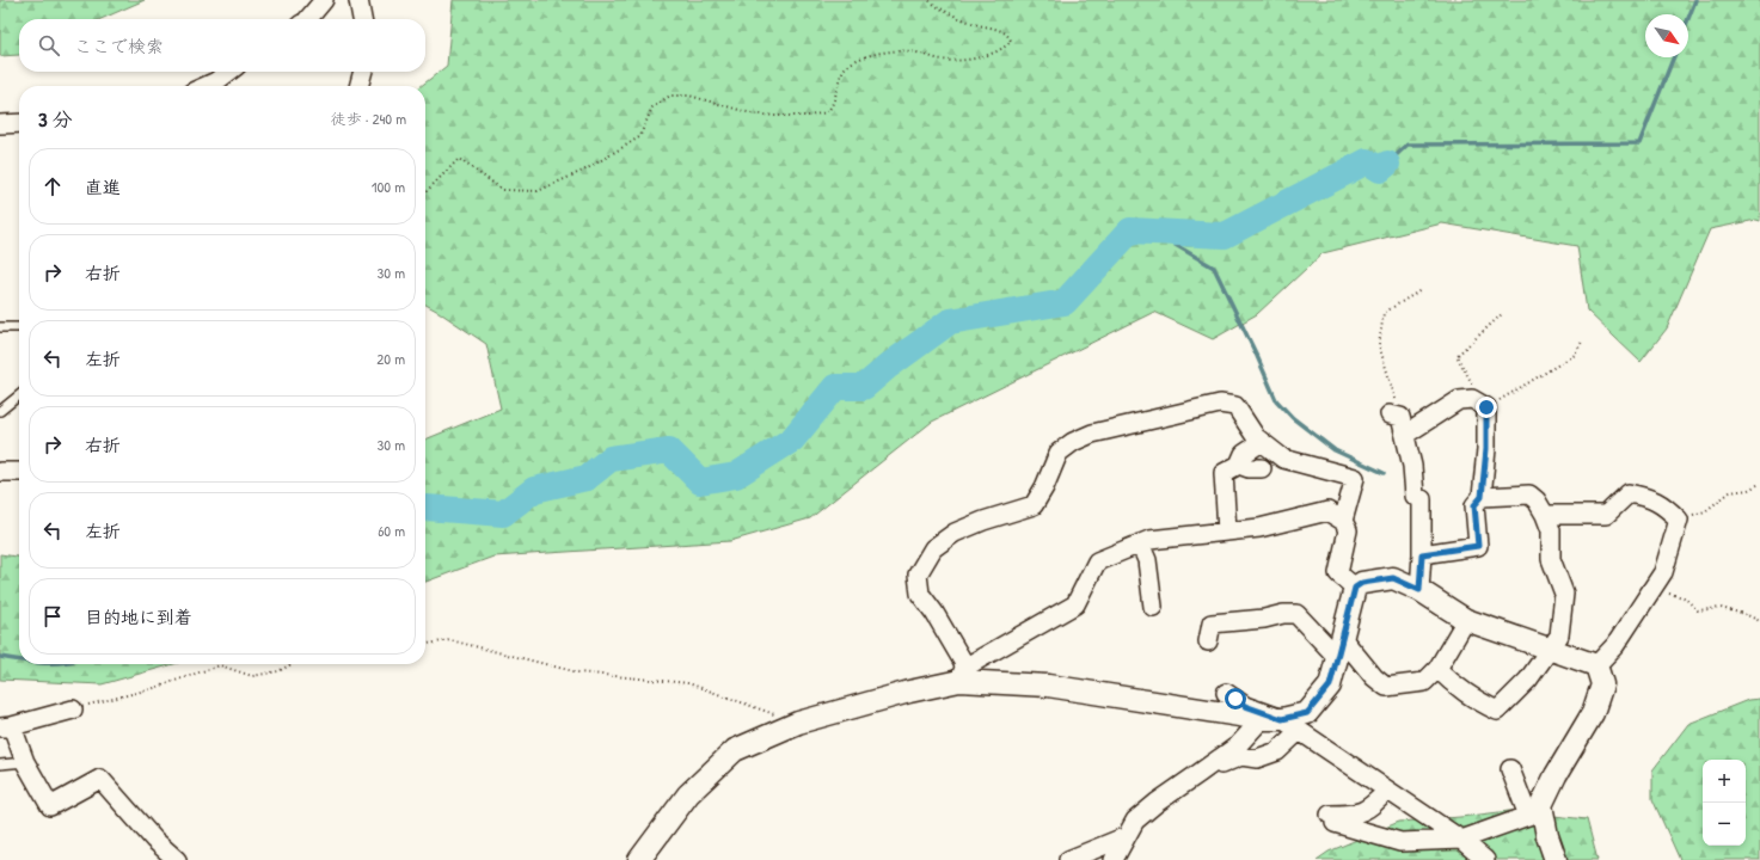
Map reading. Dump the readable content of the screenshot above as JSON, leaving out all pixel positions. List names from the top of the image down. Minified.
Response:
{"north":"bottom right","page":{"search":"ここで検索","heading":["3 分","徒歩 · 240 m"],"list":[["直進","100 m"],["右折","30 m"],["左折","20 m"],["右折","30 m"],["左折","60 m"],"目的地に到着"],"map_buttons":["+","−"]}}
